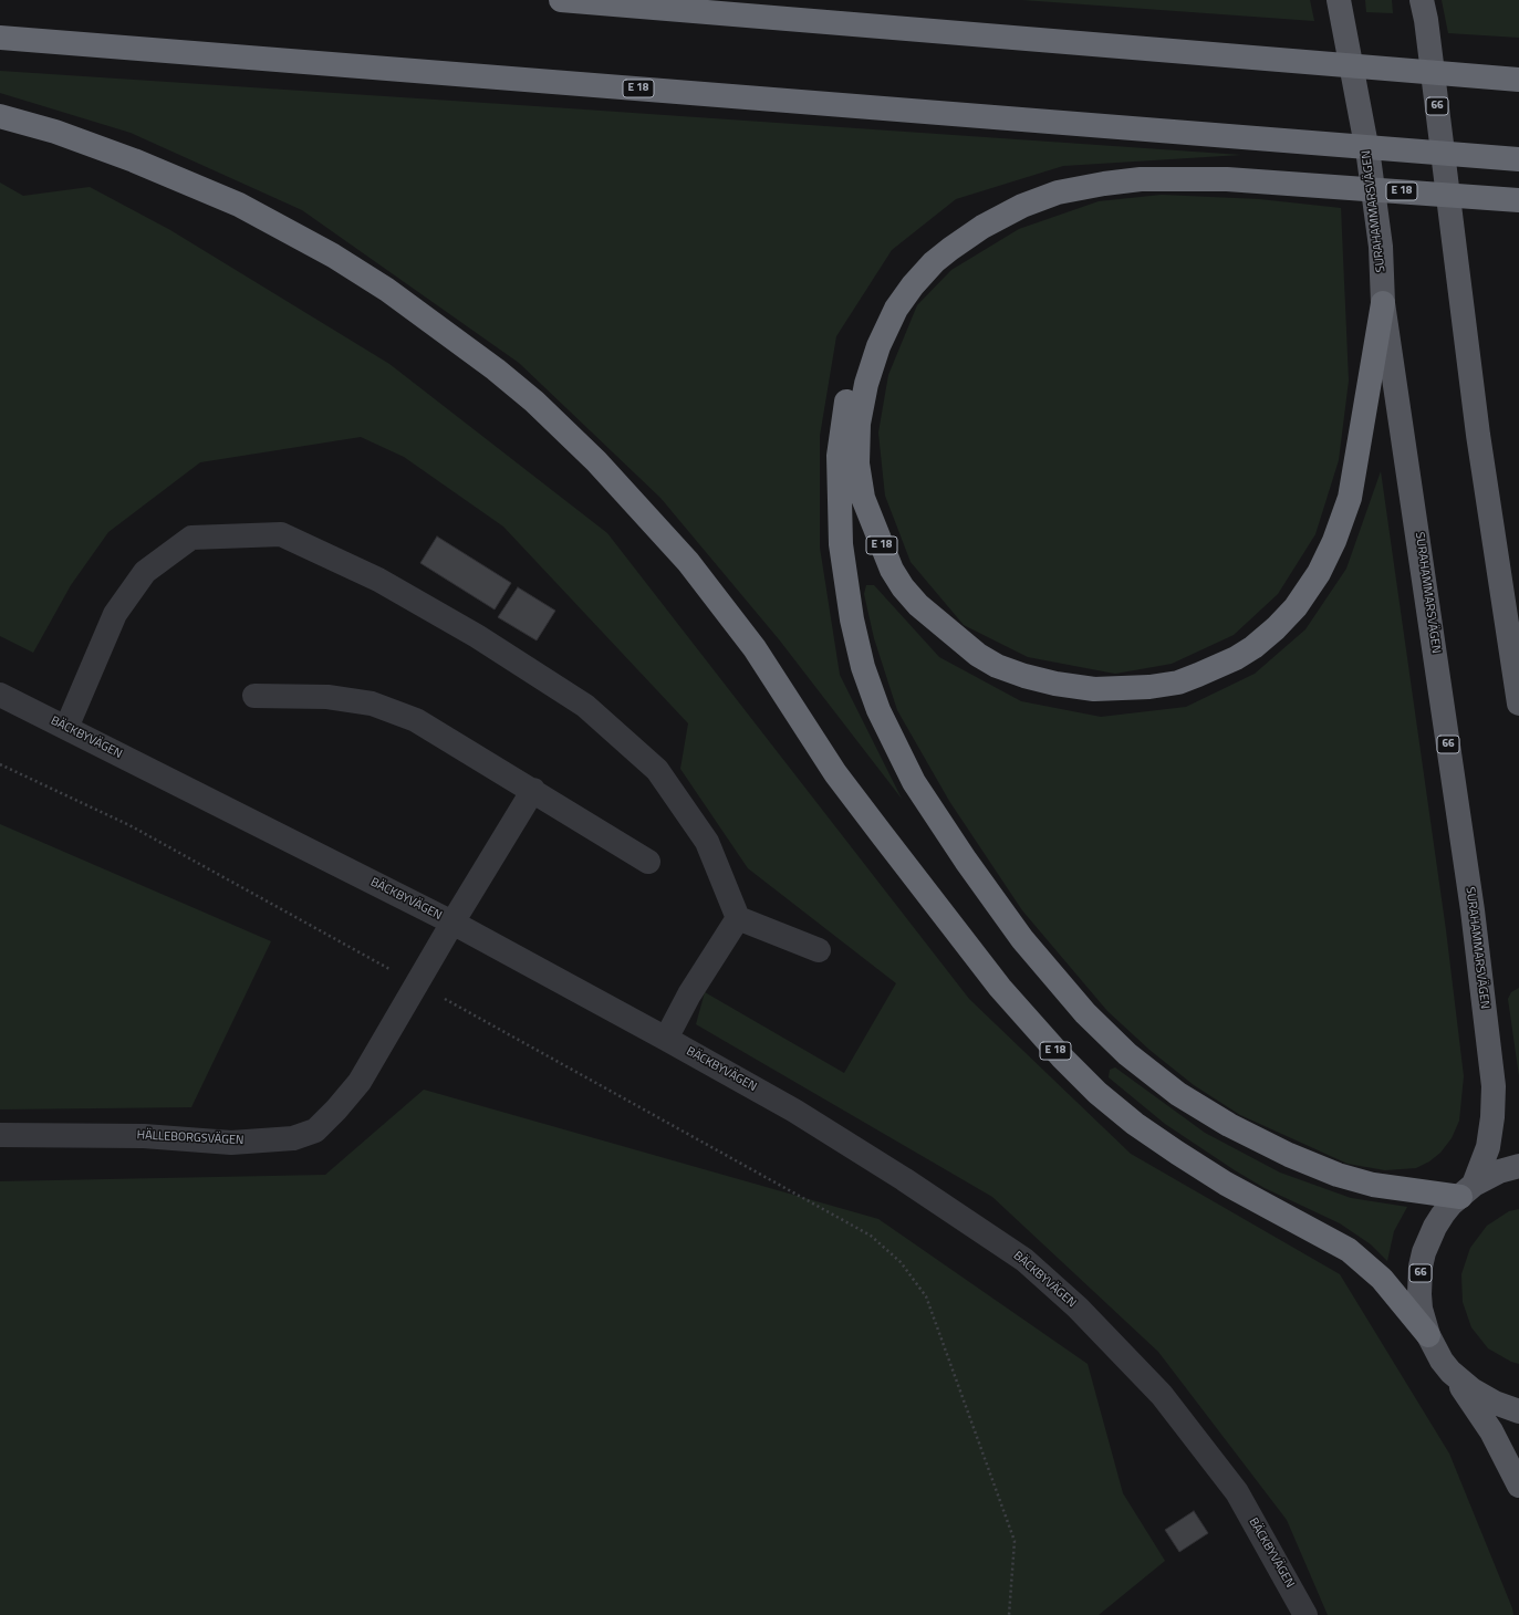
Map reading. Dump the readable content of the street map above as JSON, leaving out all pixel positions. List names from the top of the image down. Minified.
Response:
{"streets":{"highway":["E 18"],"main road":["66","SURAHAMMARSVÄGEN"],"street":["BÄCKBYVÄGEN","HÄLLEBORGSVÄGEN"]},"crossings":[["E 18","66"],["E 18","SURAHAMMARSVÄGEN"],["66","SURAHAMMARSVÄGEN"],["BÄCKBYVÄGEN","HÄLLEBORGSVÄGEN"]]}
